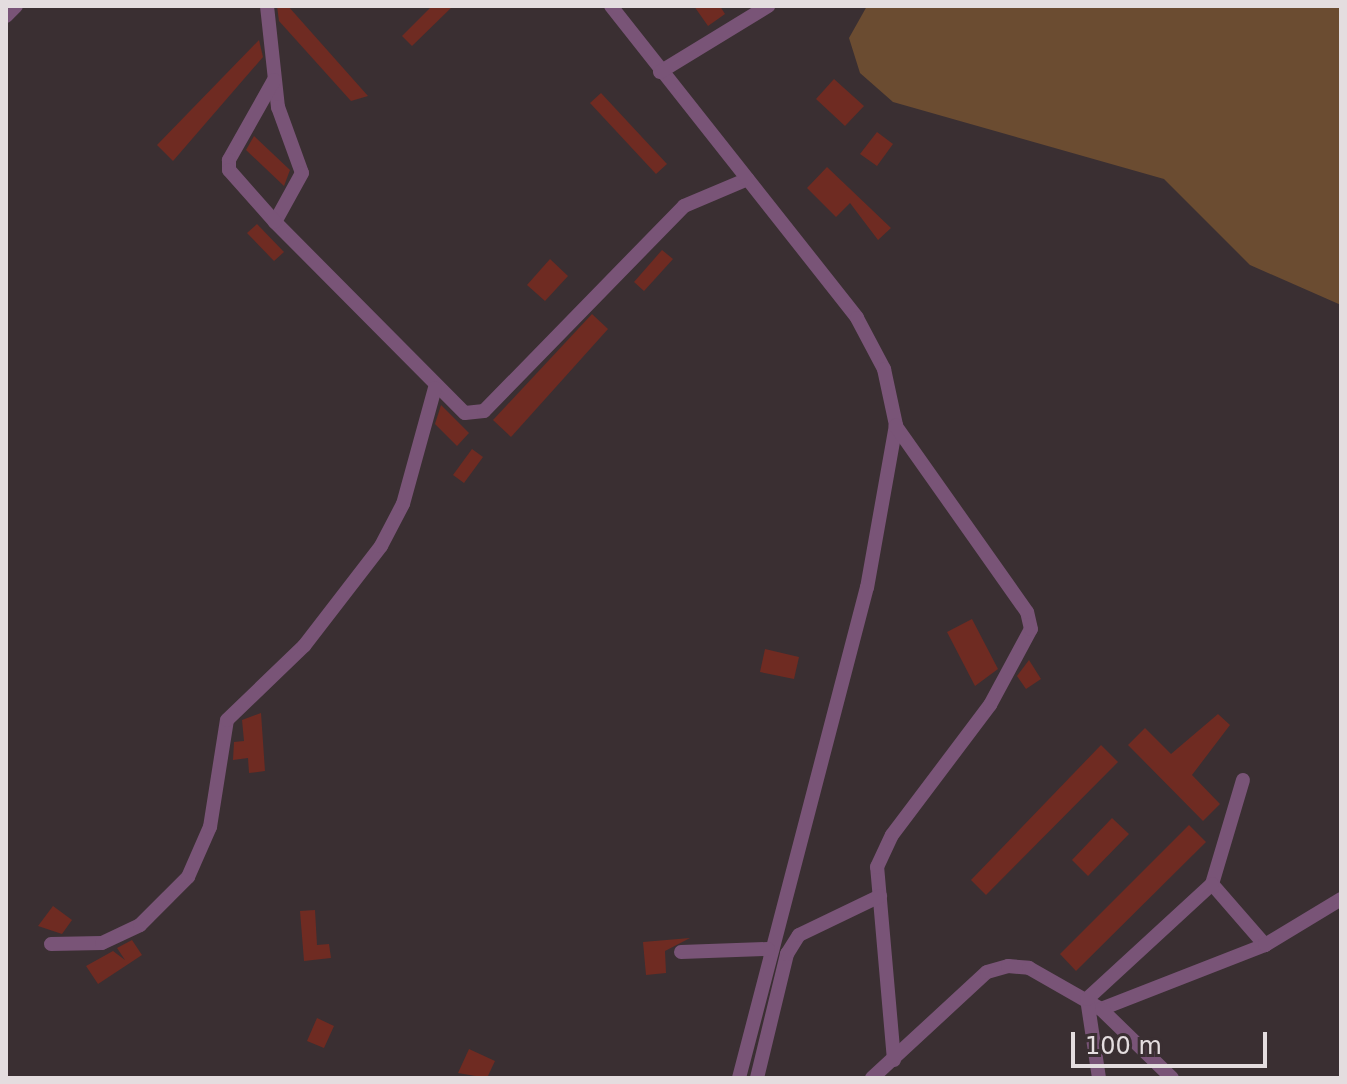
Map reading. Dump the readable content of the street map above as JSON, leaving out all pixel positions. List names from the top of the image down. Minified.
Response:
{"scale_bar":"100 m"}
